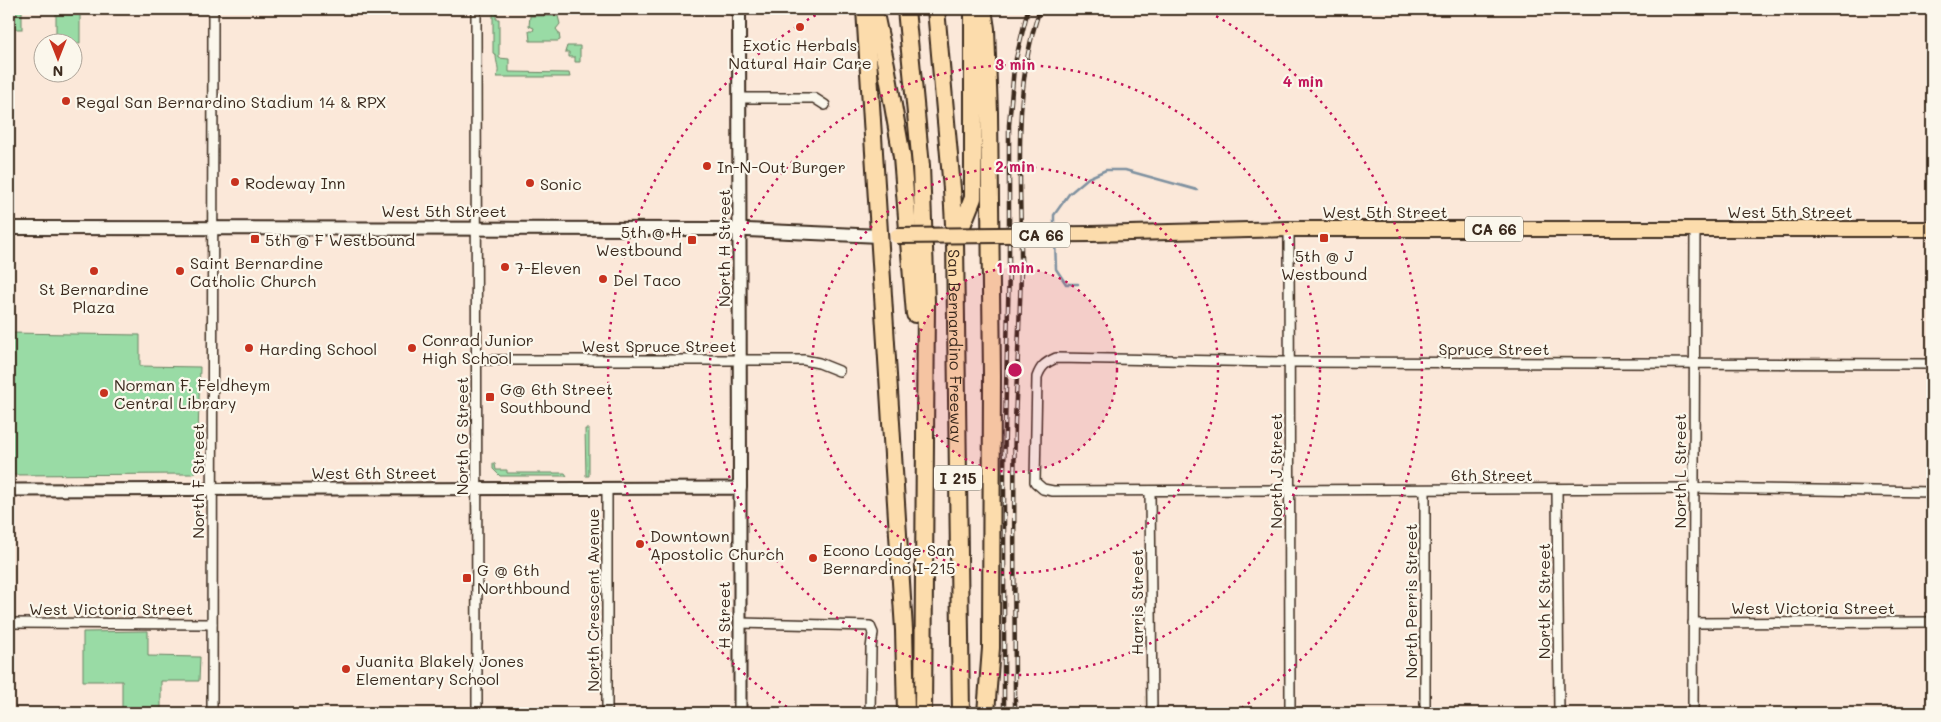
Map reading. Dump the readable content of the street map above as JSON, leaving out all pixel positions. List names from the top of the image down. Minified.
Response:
{"streets":{"highway":["San Bernardino Freeway","I 215"],"main road":["West 5th Street","CA 66","North H Street"],"street":["West Spruce Street","Spruce Street","North G Street","North J Street","North L Street","West 6th Street","6th Street","North F Street","North Crescent Avenue","North Perris Street","North K Street","Harris Street","West Victoria Street","H Street"]},"crossings":[["West 5th Street","North H Street"],["West 5th Street","North G Street"],["West 5th Street","North J Street"],["West 5th Street","North L Street"],["West 5th Street","North F Street"],["North H Street","West Spruce Street"],["North H Street","West 6th Street"],["North H Street","H Street"],["West Spruce Street","North G Street"],["Spruce Street","North J Street"],["Spruce Street","North L Street"],["Spruce Street","6th Street"],["North G Street","West 6th Street"],["North J Street","6th Street"],["North L Street","6th Street"],["North L Street","West Victoria Street"],["West 6th Street","North F Street"],["West 6th Street","North Crescent Avenue"],["West 6th Street","H Street"],["6th Street","North Perris Street"],["6th Street","North K Street"],["6th Street","Harris Street"],["North F Street","West Victoria Street"]],"places":{"other":["Exotic Herbals Natural Hair Care","Regal San Bernardino Stadium 14 & RPX","In-N-Out Burger","Rodeway Inn","Sonic","7-Eleven","St Bernardine Plaza","Saint Bernardine Catholic Church","Del Taco","Harding School","Conrad Junior High School","Norman F. Feldheym Central Library","Downtown Apostolic Church","Econo Lodge San Bernardino I-215","Juanita Blakely Jones Elementary School"],"transit":["5th @ J Westbound","5th @ F Westbound","5th @ H Westbound","G@ 6th Street Southbound","G @ 6th Northbound"]},"north":"bottom","rings":["3 min","4 min","2 min","1 min"]}
